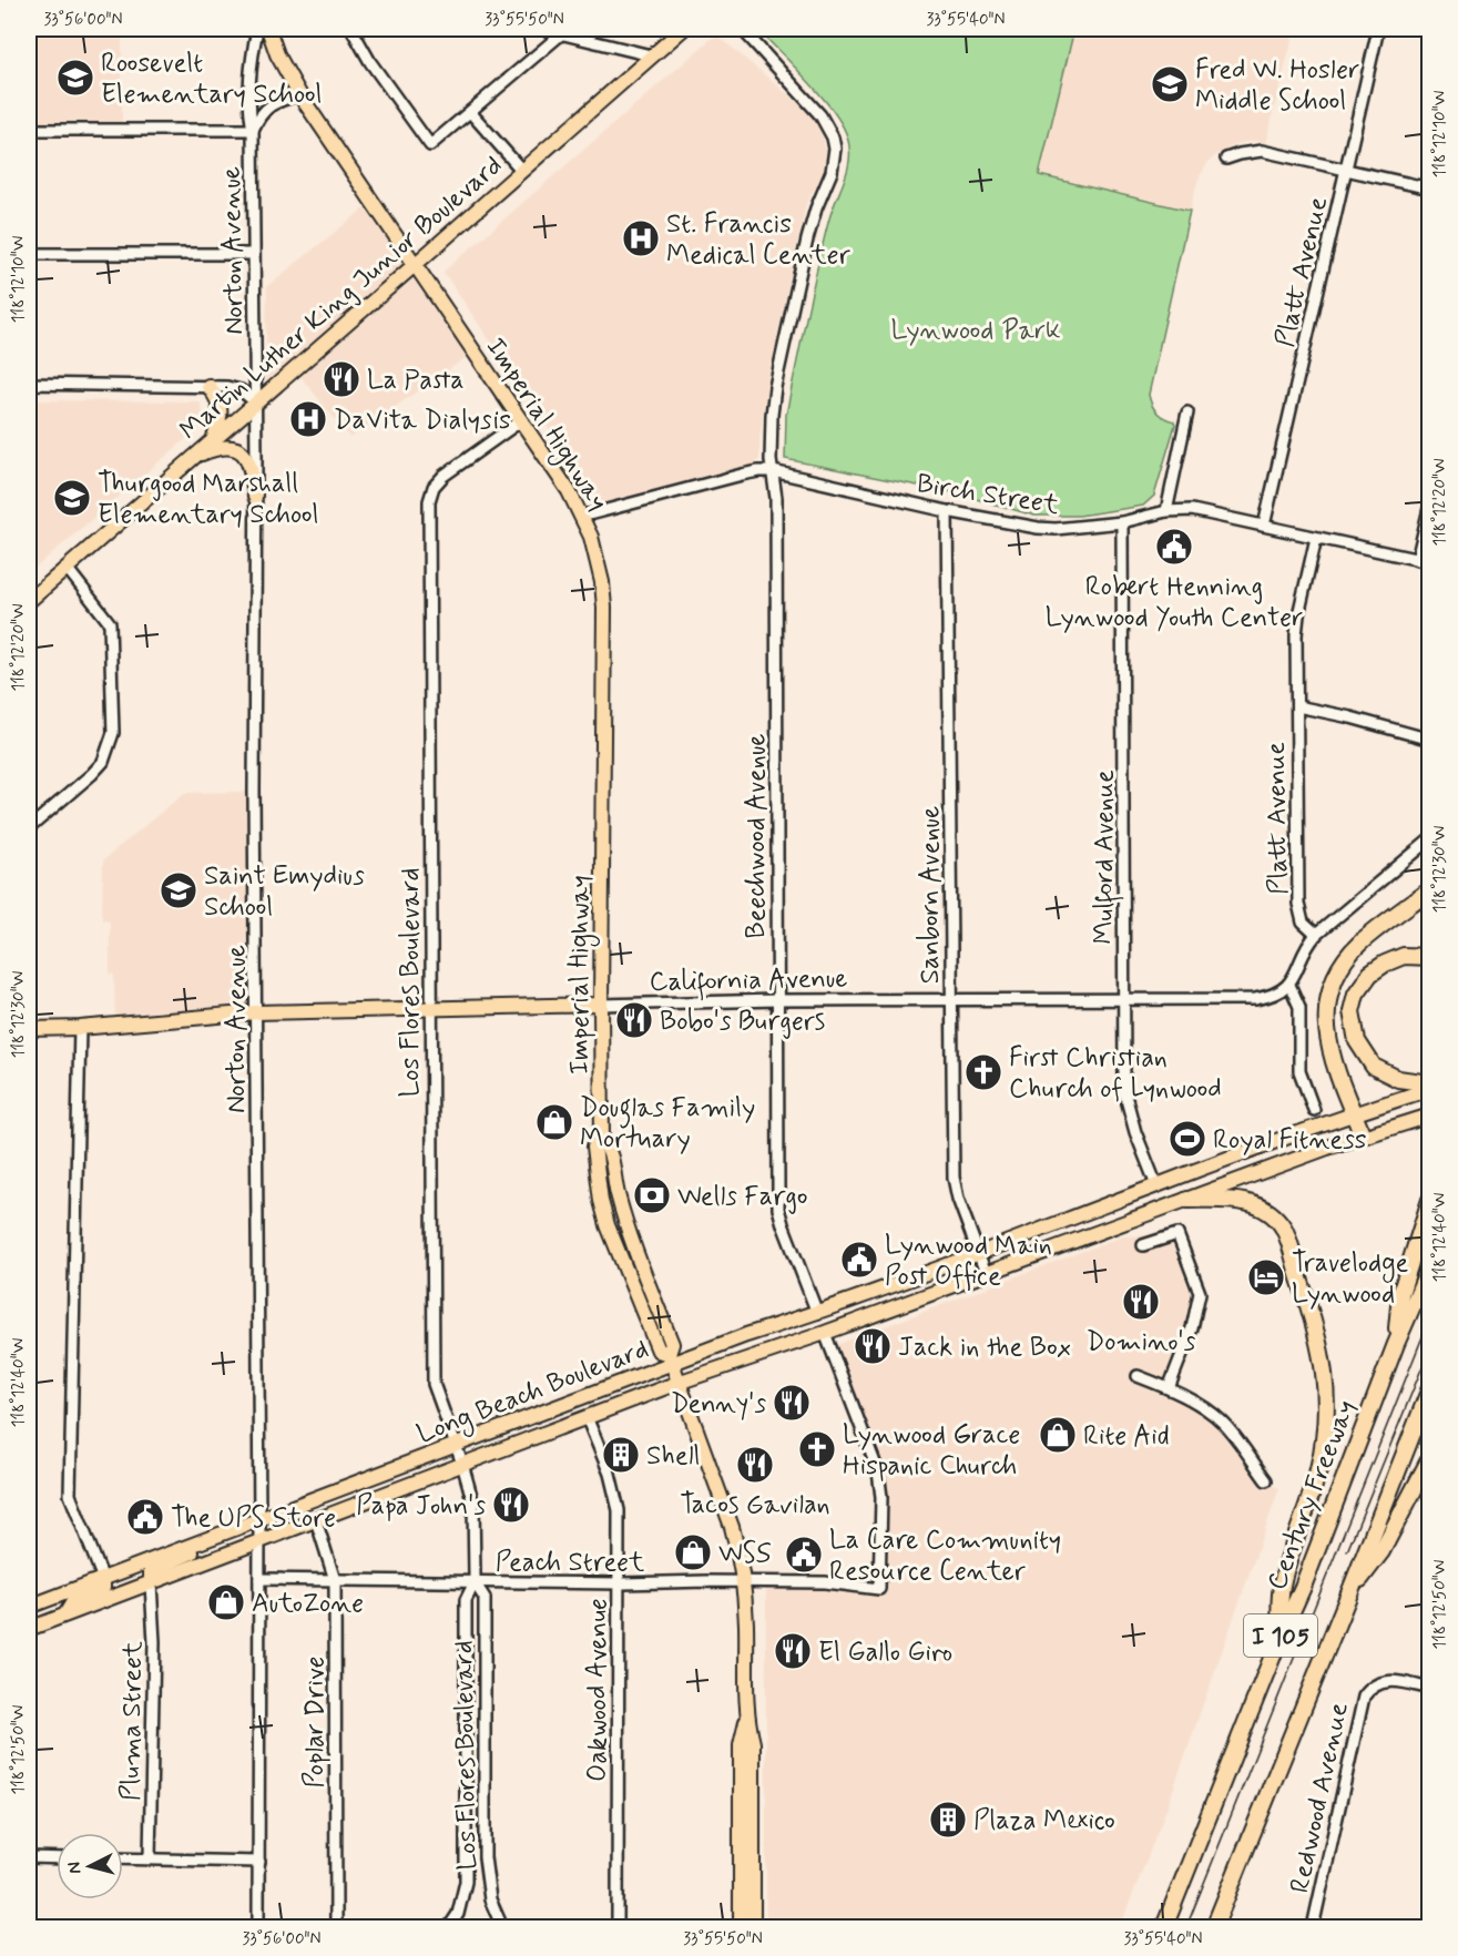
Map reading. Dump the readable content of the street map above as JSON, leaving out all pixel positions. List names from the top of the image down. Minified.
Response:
{"streets":{"highway":["Century Freeway","I 105"],"main road":["Martin Luther King Junior Boulevard","Imperial Highway","California Avenue","Long Beach Boulevard"],"street":["Norton Avenue","Platt Avenue","Birch Street","Beechwood Avenue","Mulford Avenue","Sanborn Avenue","Los Flores Boulevard","Peach Street","Oakwood Avenue","Pluma Street","Poplar Drive","Redwood Avenue"]},"crossings":[["Norton Avenue","Martin Luther King Junior Boulevard"],["Norton Avenue","Imperial Highway"],["Norton Avenue","California Avenue"],["Norton Avenue","Long Beach Boulevard"],["Norton Avenue","Peach Street"],["Platt Avenue","Birch Street"],["Martin Luther King Junior Boulevard","Imperial Highway"],["Imperial Highway","Birch Street"],["Imperial Highway","California Avenue"],["Imperial Highway","Los Flores Boulevard"],["Imperial Highway","Long Beach Boulevard"],["Imperial Highway","Peach Street"],["Birch Street","Beechwood Avenue"],["Birch Street","Mulford Avenue"],["Birch Street","Sanborn Avenue"],["Beechwood Avenue","California Avenue"],["Beechwood Avenue","Long Beach Boulevard"],["Mulford Avenue","California Avenue"],["Mulford Avenue","Long Beach Boulevard"],["Sanborn Avenue","California Avenue"],["Sanborn Avenue","Long Beach Boulevard"],["California Avenue","Los Flores Boulevard"],["Los Flores Boulevard","Long Beach Boulevard"],["Los Flores Boulevard","Peach Street"],["Long Beach Boulevard","Peach Street"],["Long Beach Boulevard","Oakwood Avenue"],["Long Beach Boulevard","Pluma Street"],["Long Beach Boulevard","Poplar Drive"],["Peach Street","Oakwood Avenue"],["Peach Street","Poplar Drive"]],"parks":["Lynwood Park"],"places":{"school or university":["Roosevelt Elementary School","Fred W. Hosler Middle School","Thurgood Marshall Elementary School","Saint Emydius School"],"hospital":["St. Francis Medical Center","DaVita Dialysis"],"restaurant":["La Pasta","Bobo's Burgers","Domino's","Jack in the Box","Denny's","Tacos Gavilan","Papa John's","El Gallo Giro"],"public building":["Robert Henning Lynwood Youth Center","Lynwood Main Post Office","The UPS Store","La Care Community Resource Center"],"church":["First Christian Church of Lynwood","Lynwood Grace Hispanic Church"],"shop":["Douglas Family Mortuary","Rite Aid","WSS","AutoZone"],"sports":["Royal Fitness"],"bank":["Wells Fargo"],"hotel":["Travelodge Lynwood"],"building":["Shell","Plaza Mexico"]},"north":"left","coordinates":["33°56'00\"N","33°55'50\"N","33°55'40\"N","118°12'10\"W","118°12'20\"W","118°12'30\"W","118°12'40\"W","118°12'50\"W"]}
